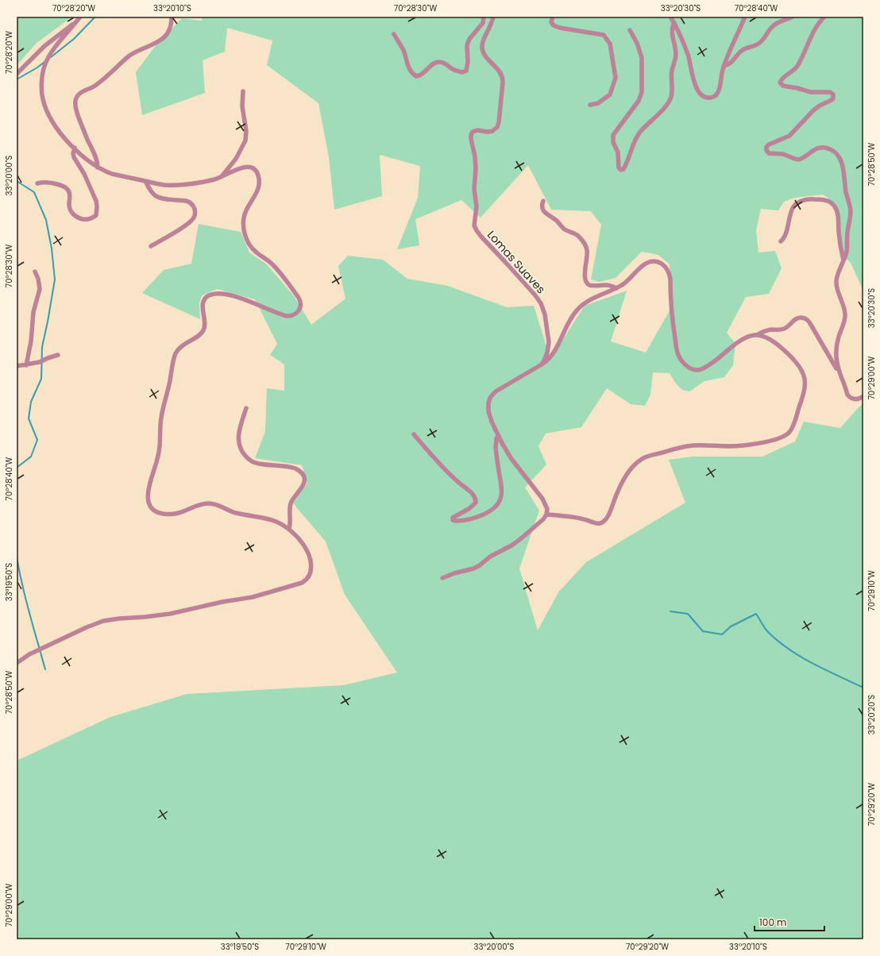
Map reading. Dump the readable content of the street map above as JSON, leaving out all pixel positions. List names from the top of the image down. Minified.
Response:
{"streets":{"street":["Lomas Suaves"]},"scale_bar":"100 m","coordinates":["70°28'20\"W","33°20'10\"S","70°28'30\"W","33°20'30\"S","70°28'40\"W","70°28'50\"W","33°20'00\"S","70°29'00\"W","33°19'50\"S","70°29'10\"W","33°20'20\"S","70°29'20\"W"]}
